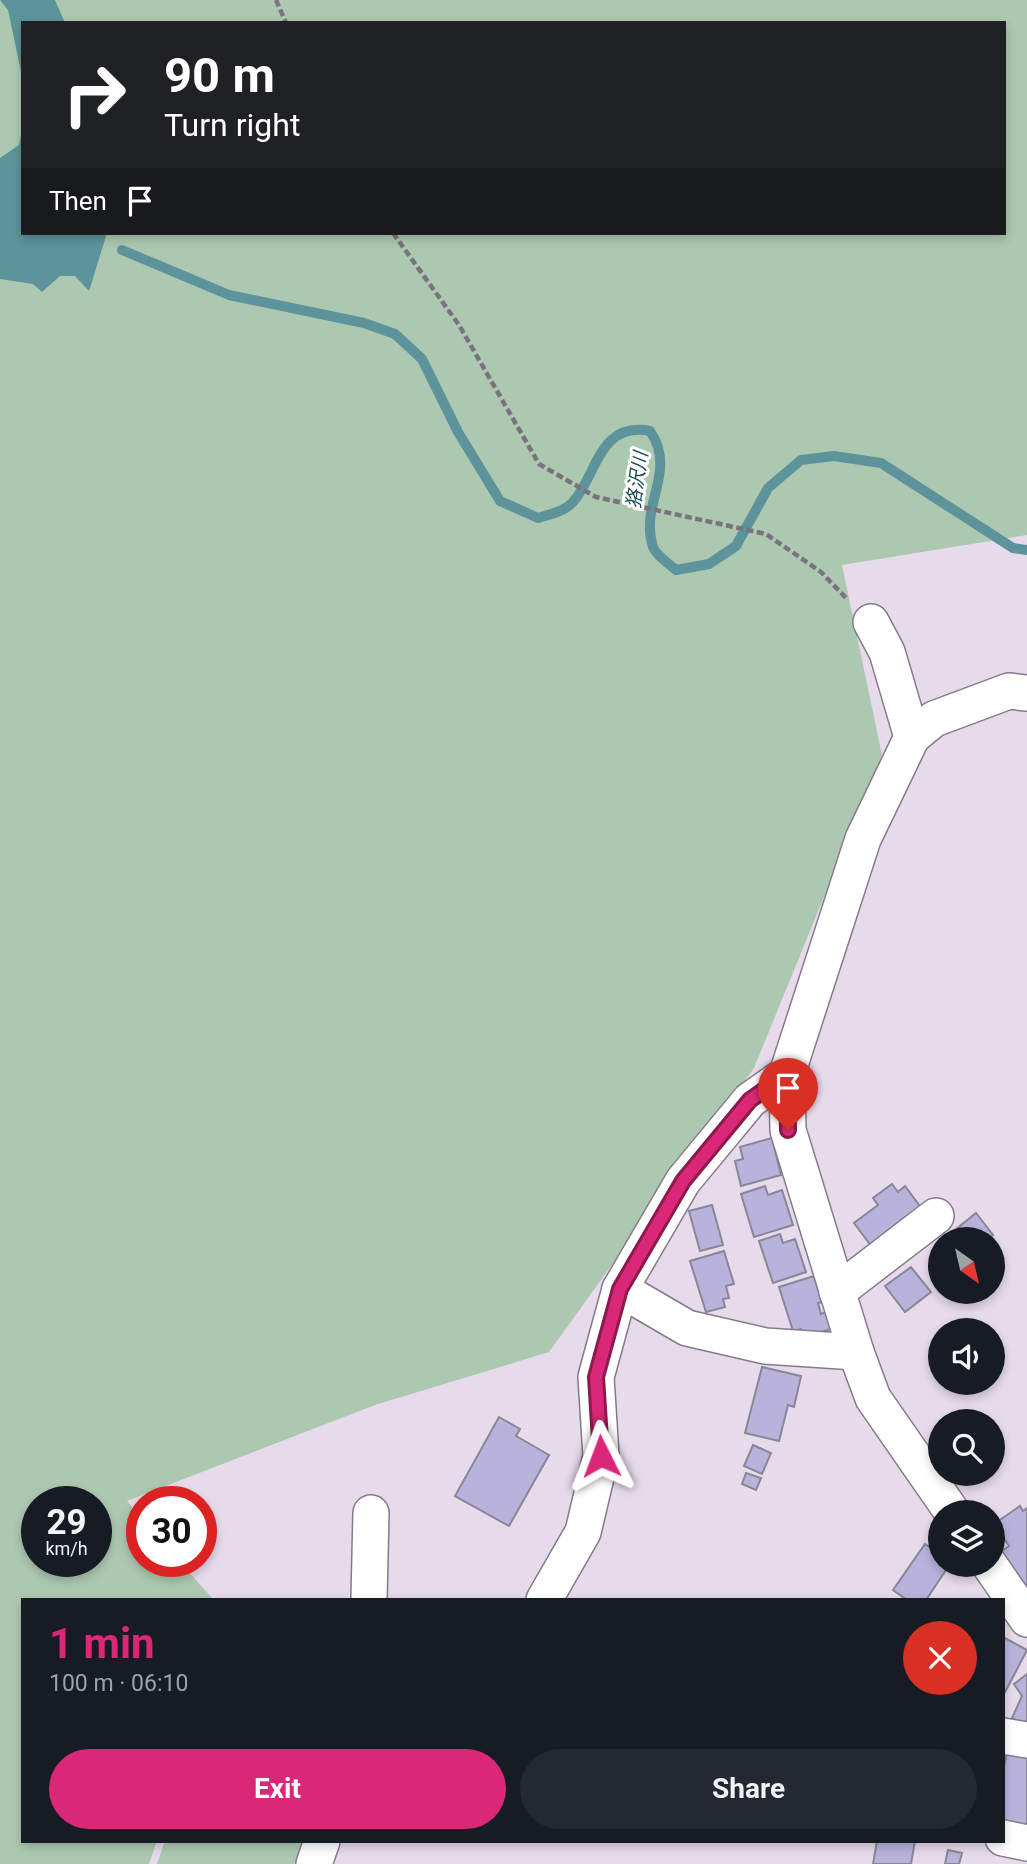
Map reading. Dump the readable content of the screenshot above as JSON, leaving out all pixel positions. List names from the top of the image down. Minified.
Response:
{"water":["狢沢川"],"north":"bottom right","page":{"turn":["90 m","Turn right"],"then":"Then","speed":"29 km/h","limit":"30","heading":["1 min","100 m · 06:10"],"buttons":["Exit","Share"]}}
